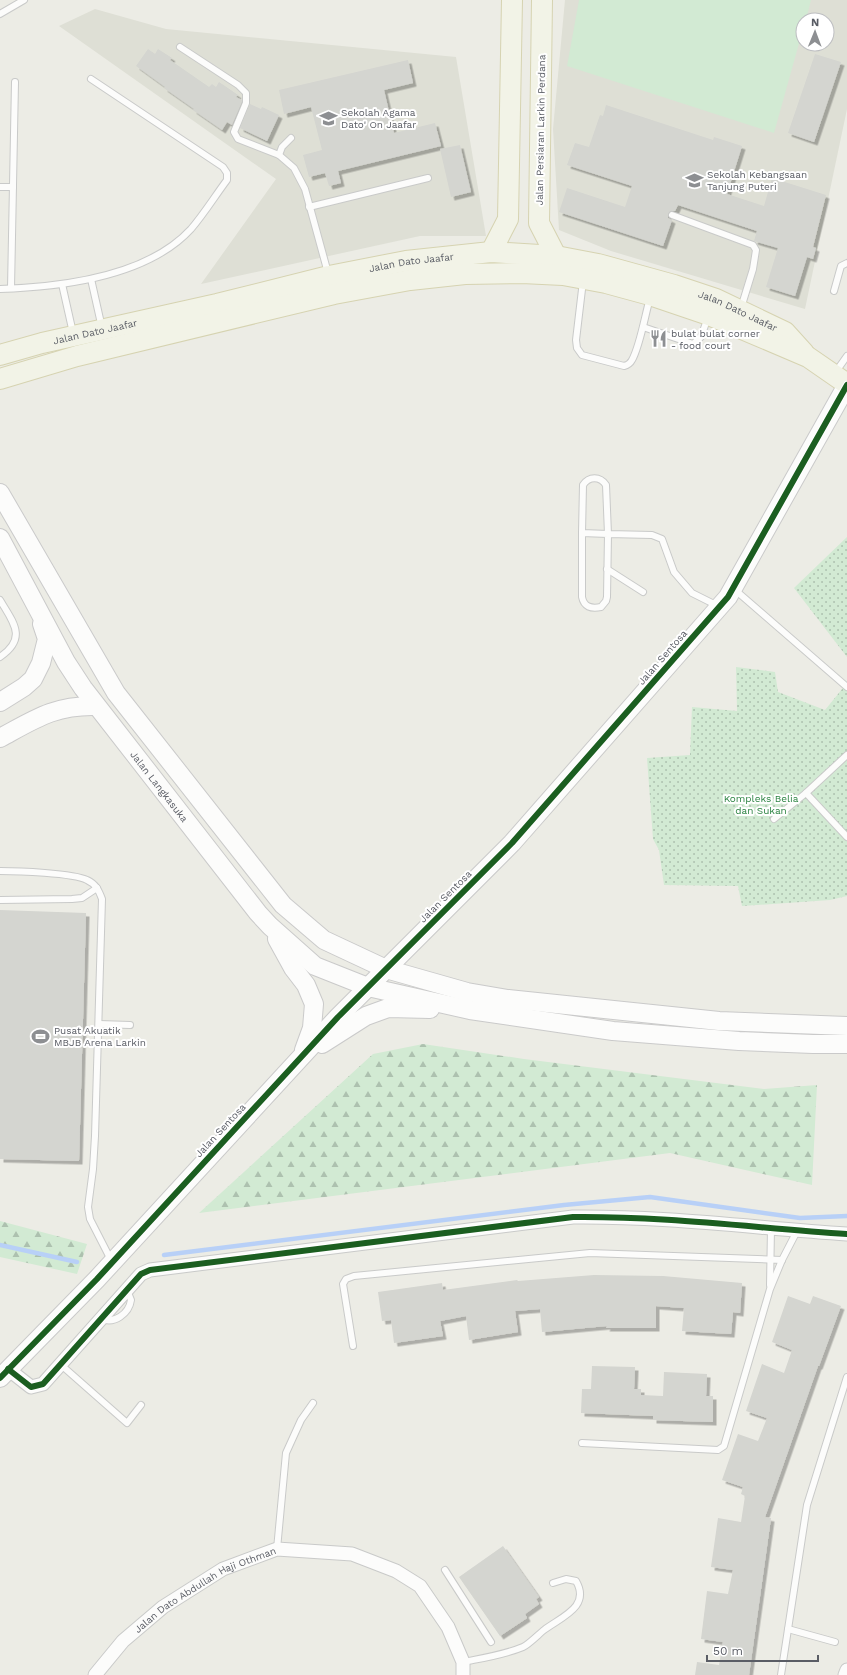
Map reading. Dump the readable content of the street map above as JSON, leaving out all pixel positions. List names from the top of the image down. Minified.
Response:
{"streets":{"main road":["Jalan Persiaran Larkin Perdana","Jalan Dato Jaafar","Jalan Sentosa","Jalan Langkasuka"],"street":["Jalan Dato Abdullah Haji Othman"]},"crossings":[["Jalan Persiaran Larkin Perdana","Jalan Dato Jaafar"],["Jalan Dato Jaafar","Jalan Sentosa"],["Jalan Sentosa","Jalan Langkasuka"]],"parks":["Kompleks Belia dan Sukan"],"places":{"school or university":["Sekolah Agama Dato' On Jaafar","Sekolah Kebangsaan Tanjung Puteri"],"restaurant":["bulat bulat corner - food court"],"sports":["Pusat Akuatik MBJB Arena Larkin"]},"scale_bar":"50 m","north":"top"}
